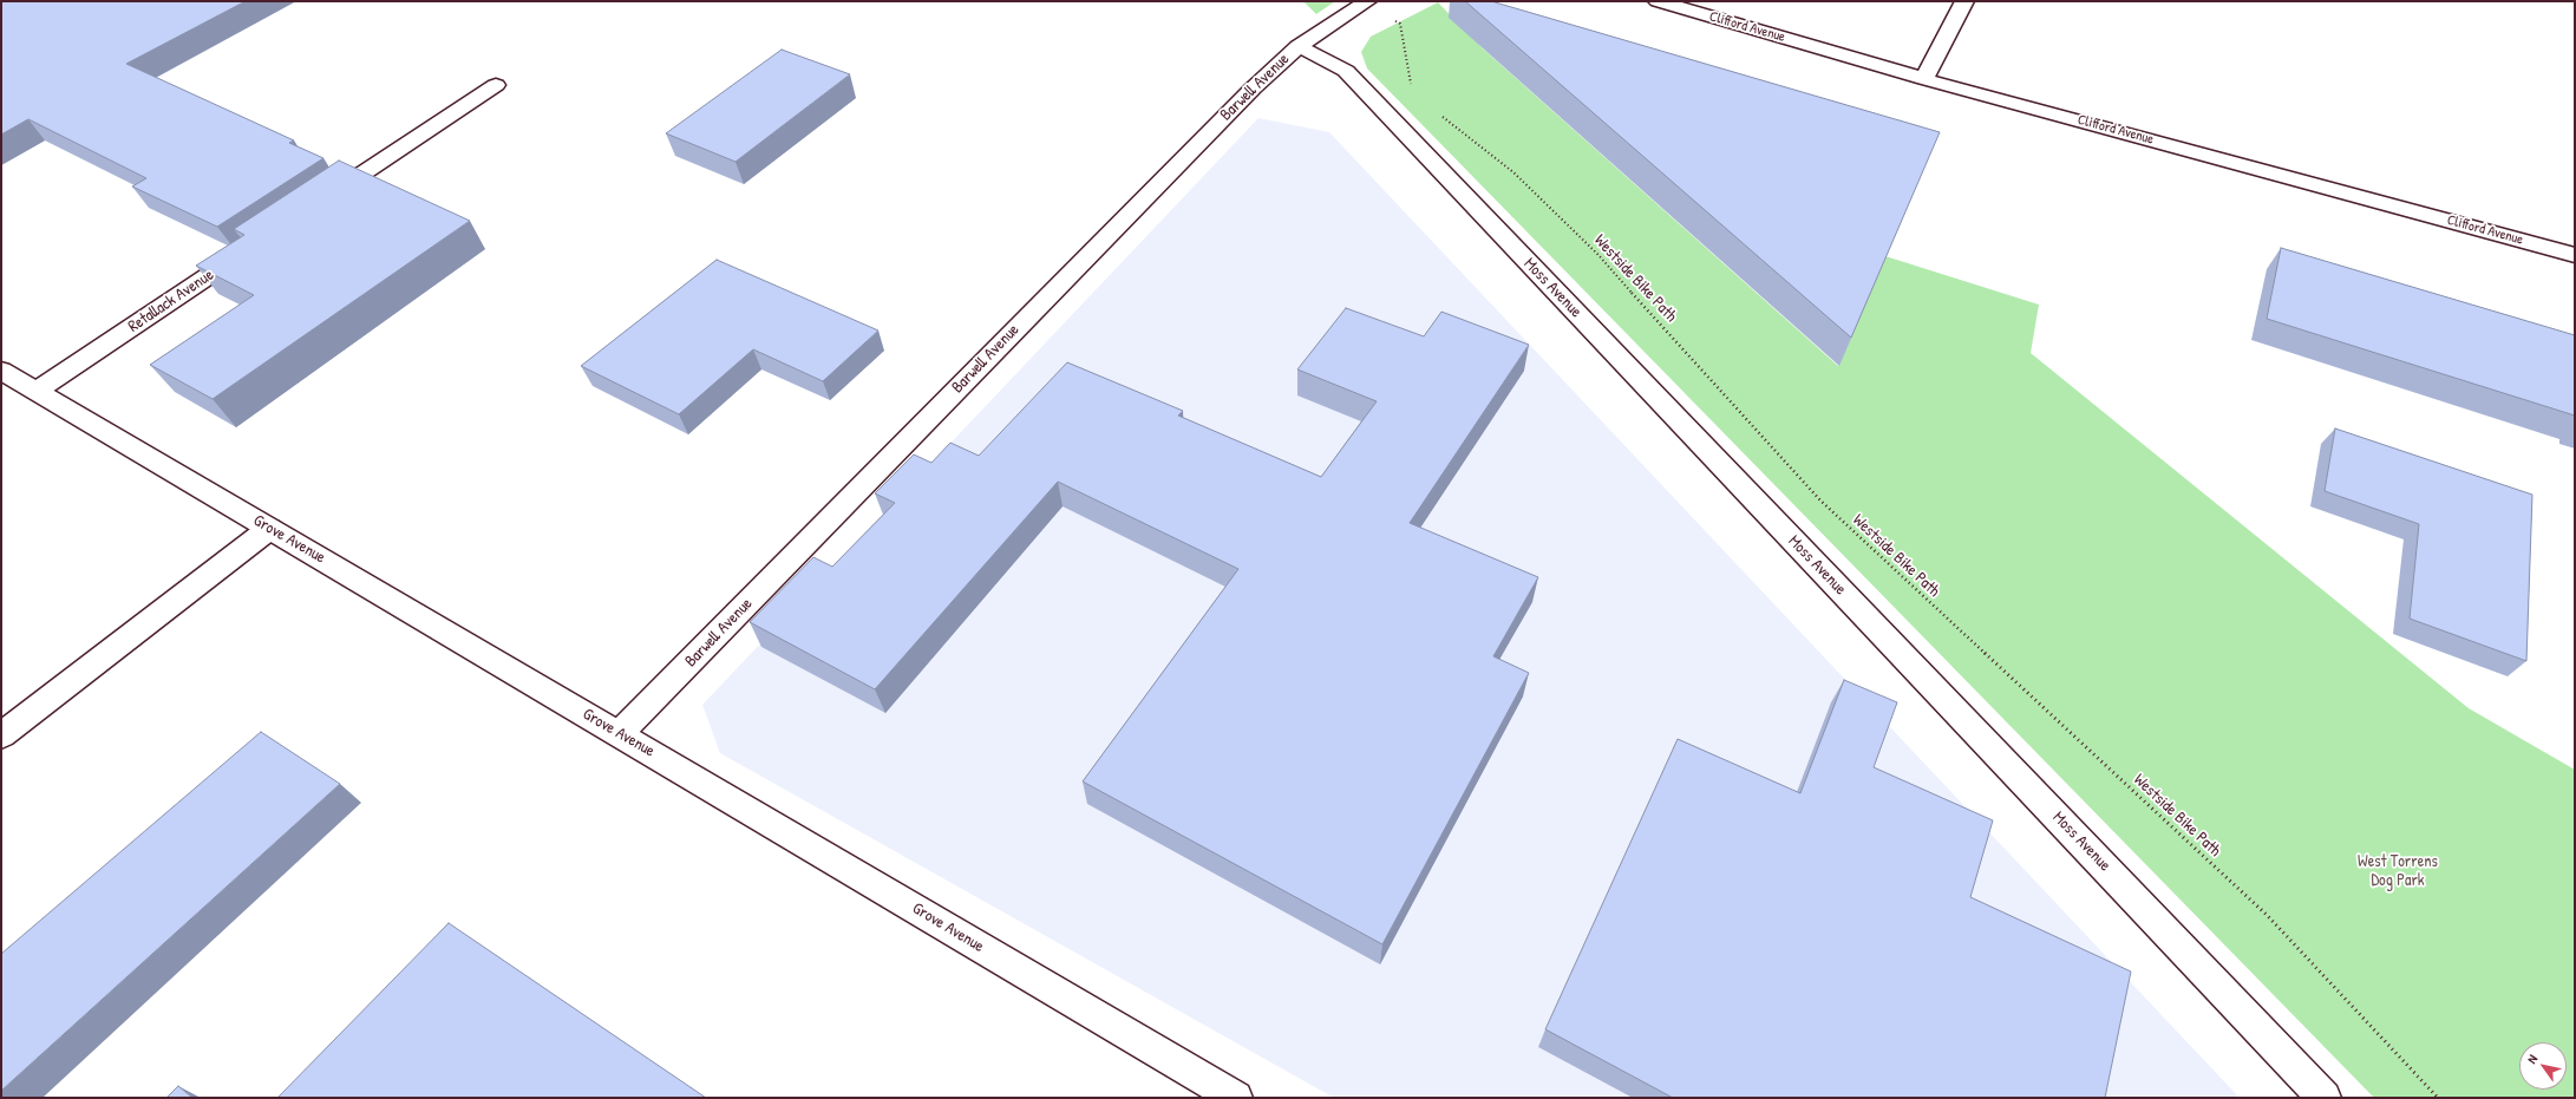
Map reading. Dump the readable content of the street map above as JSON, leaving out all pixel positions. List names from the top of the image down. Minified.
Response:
{"streets":{"street":["Clifford Avenue","Barwell Avenue","Moss Avenue","Retallack Avenue","Grove Avenue"],"path":["Westside Bike Path"]},"crossings":[["Barwell Avenue","Moss Avenue"],["Barwell Avenue","Grove Avenue"],["Retallack Avenue","Grove Avenue"]],"parks":["West Torrens Dog Park"],"north":"top left"}
